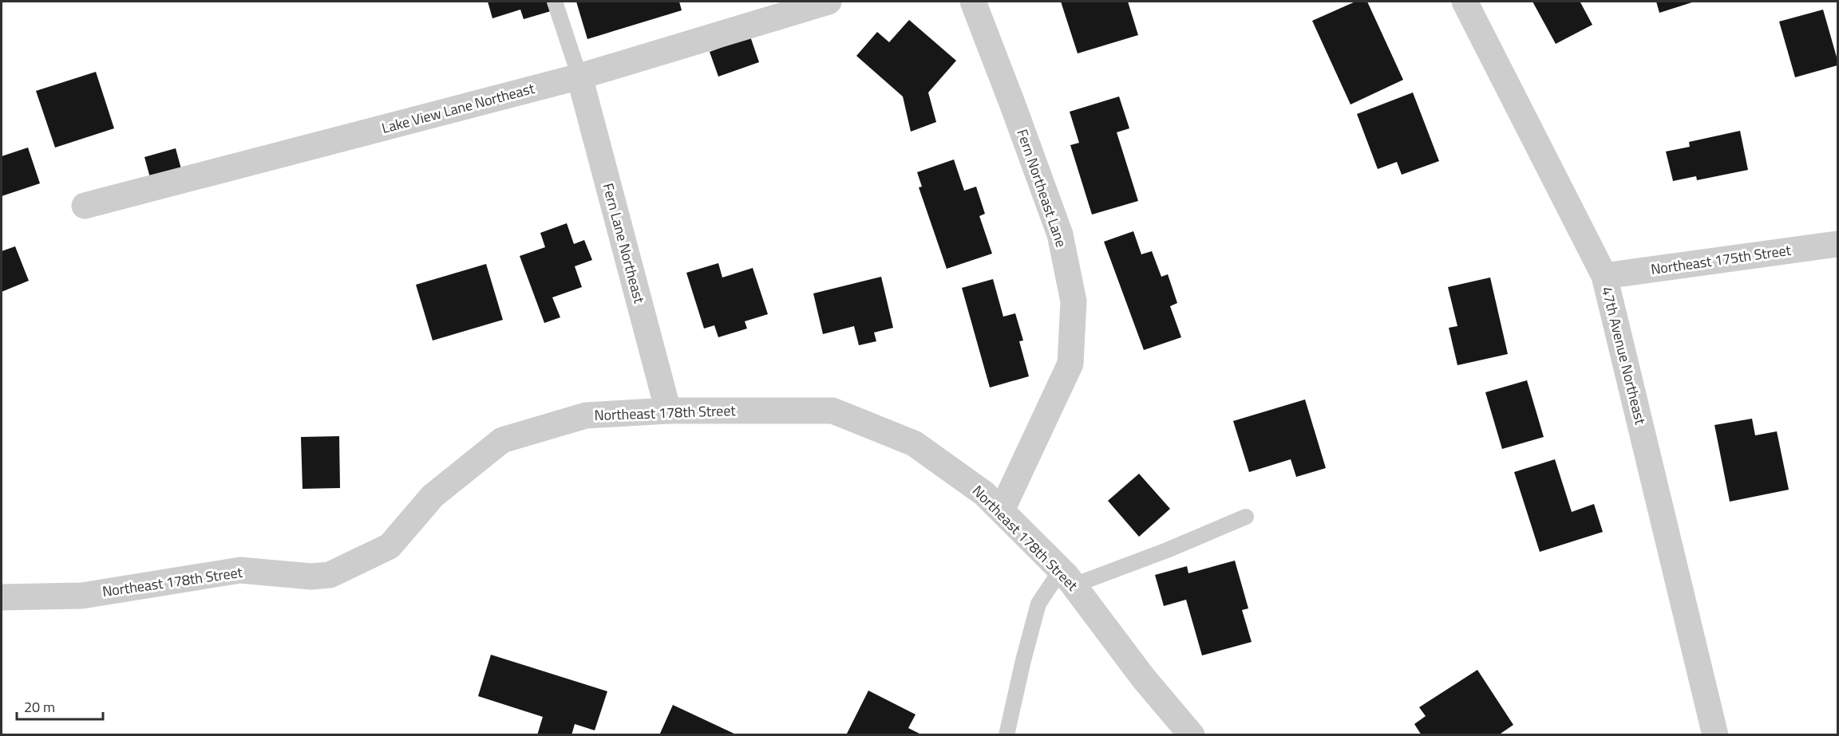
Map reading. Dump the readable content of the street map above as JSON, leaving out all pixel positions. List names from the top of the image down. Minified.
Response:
{"streets":{"street":["Lake View Lane Northeast","Fern Northeast Lane","Fern Lane Northeast","Northeast 175th Street","47th Avenue Northeast","Northeast 178th Street"]},"crossings":[["Lake View Lane Northeast","Fern Lane Northeast"],["Fern Northeast Lane","Northeast 178th Street"],["Fern Lane Northeast","Northeast 178th Street"],["Northeast 175th Street","47th Avenue Northeast"]],"scale_bar":"20 m"}
